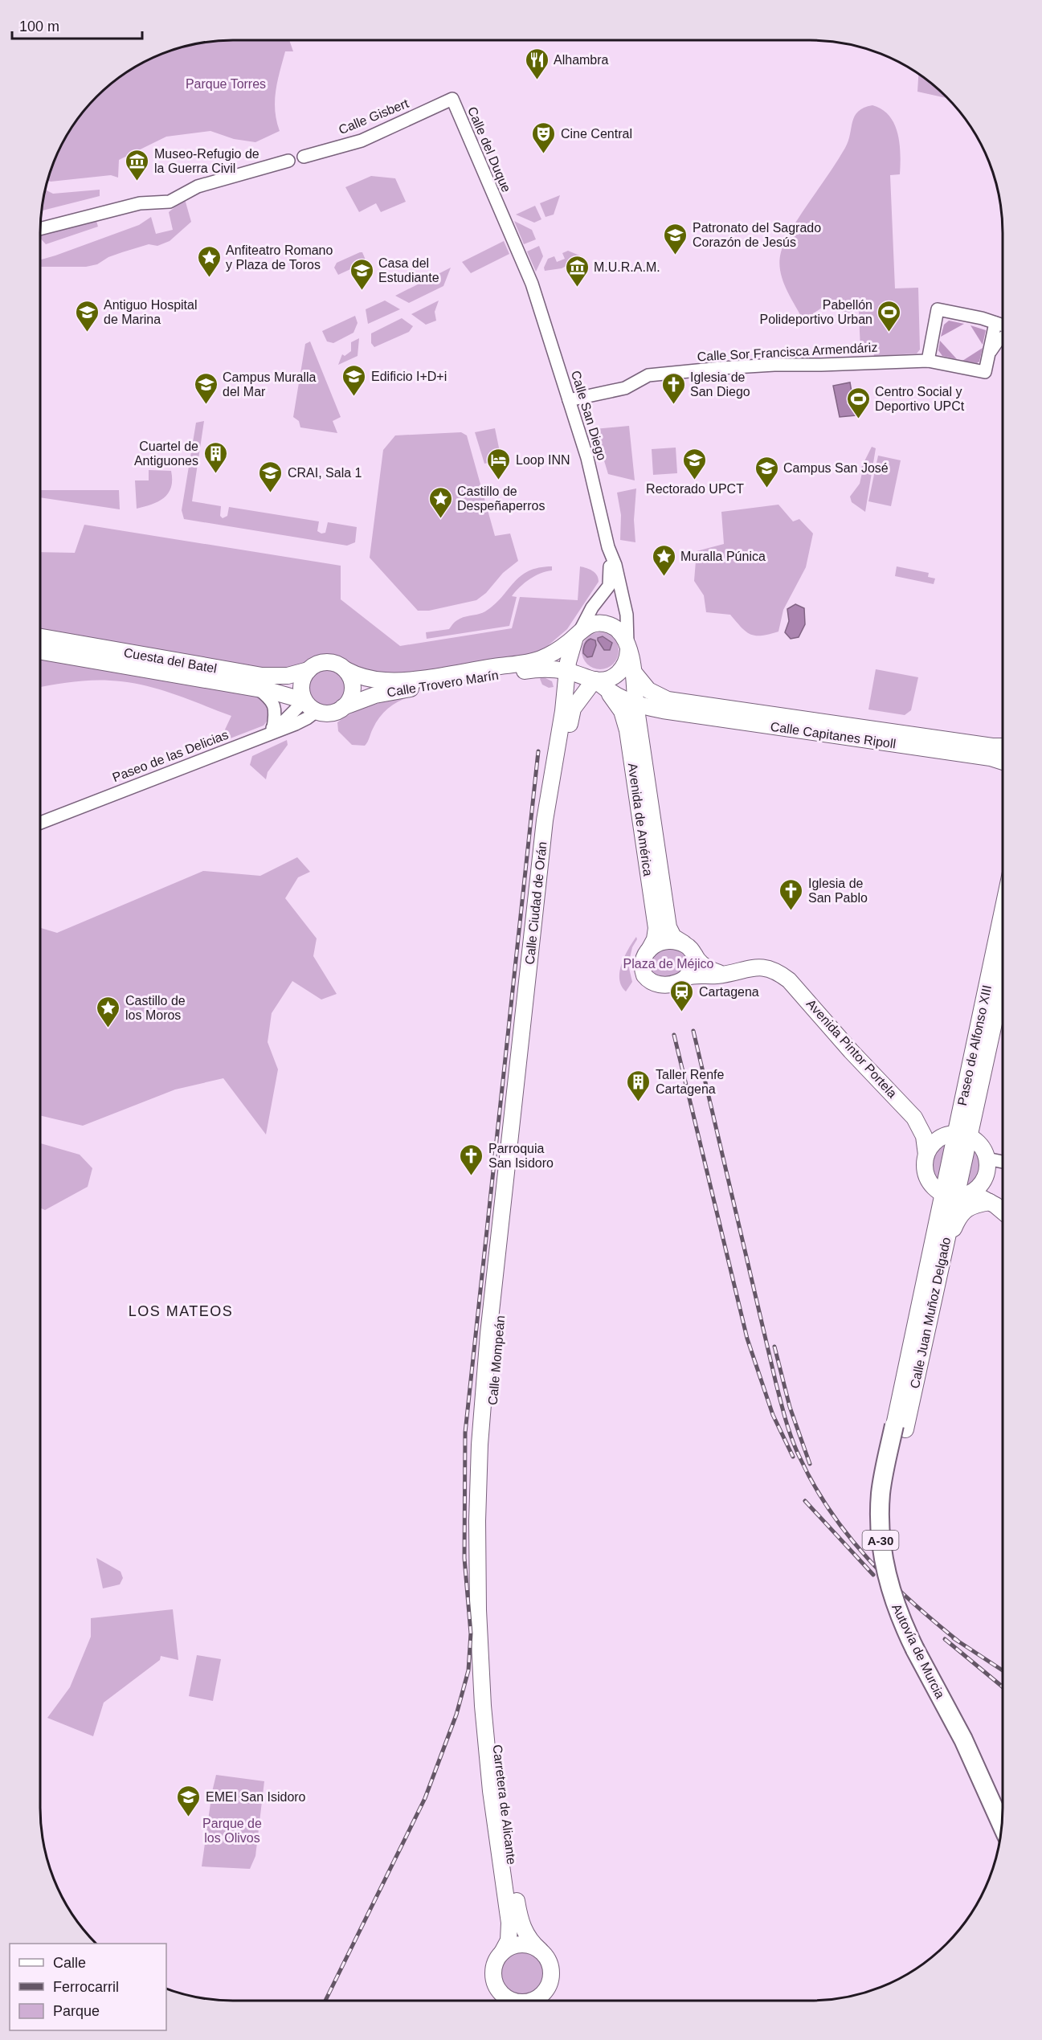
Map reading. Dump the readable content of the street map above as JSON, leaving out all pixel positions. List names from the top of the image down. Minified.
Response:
{"streets":{"highway":["A-30","Autovía de Murcia"],"main road":["Cuesta del Batel","Calle Trovero Marín","Calle Capitanes Ripoll","Avenida de América","Calle Ciudad de Orán","Paseo de Alfonso XIII","Avenida Pintor Portela","Calle Juan Muñoz Delgado","Calle Mompeán","Carretera de Alicante"],"street":["Calle Gisbert","Calle del Duque","Calle Sor Francisca Armendáriz","Calle San Diego","Paseo de las Delicias"]},"crossings":[["Calle Gisbert","Calle del Duque"],["Calle del Duque","Calle San Diego"],["Calle Sor Francisca Armendáriz","Calle San Diego"],["Cuesta del Batel","Calle Trovero Marín"],["Cuesta del Batel","Paseo de las Delicias"],["Calle Trovero Marín","Paseo de las Delicias"],["Avenida de América","Calle Ciudad de Orán"],["Avenida de América","Avenida Pintor Portela"],["Calle Ciudad de Orán","Calle Mompeán"],["Paseo de Alfonso XIII","Avenida Pintor Portela"],["Avenida Pintor Portela","Calle Juan Muñoz Delgado"],["Calle Juan Muñoz Delgado","Autovía de Murcia"],["Calle Mompeán","Carretera de Alicante"]],"districts":["LOS MATEOS"],"parks":["Parque Torres","Plaza de Méjico","Parque de los Olivos"],"places":{"restaurant":["Alhambra"],"theatre":["Cine Central"],"museum":["Museo-Refugio de la Guerra Civil","M.U.R.A.M."],"school or university":["Patronato del Sagrado Corazón de Jesús","Casa del Estudiante","Antiguo Hospital de Marina","Edificio I+D+i","Campus Muralla del Mar","Rectorado UPCT","Campus San José","CRAI, Sala 1","EMEI San Isidoro"],"place":["Anfiteatro Romano y Plaza de Toros","Castillo de Despeñaperros","Muralla Púnica","Castillo de los Moros"],"sports":["Pabellón Polideportivo Urban","Centro Social y Deportivo UPCt"],"church":["Iglesia de San Diego","Iglesia de San Pablo","Parroquia San Isidoro"],"building":["Cuartel de Antiguones","Taller Renfe Cartagena"],"hotel":["Loop INN"],"station":["Cartagena"]},"legend":["Calle","Ferrocarril","Parque"],"scale_bar":"100 m"}
